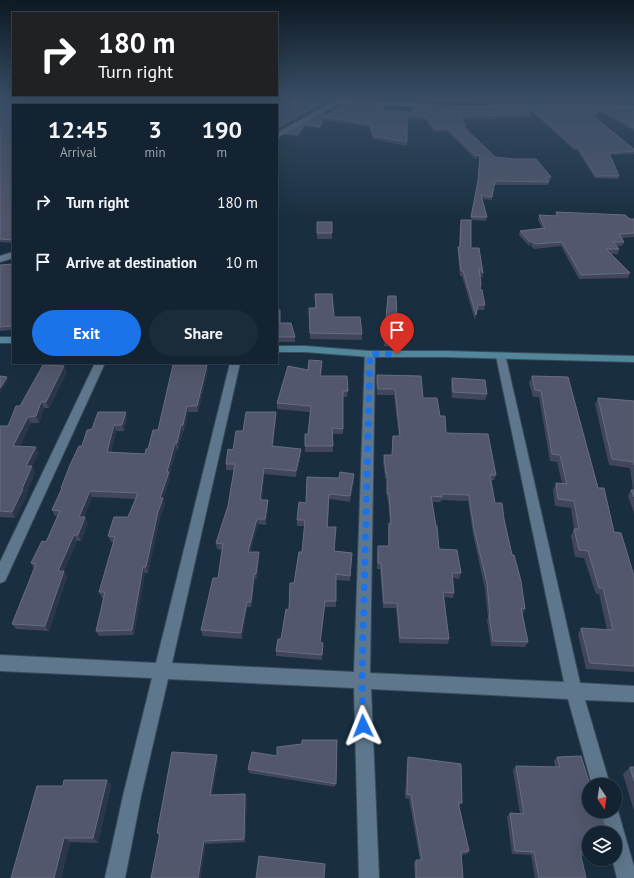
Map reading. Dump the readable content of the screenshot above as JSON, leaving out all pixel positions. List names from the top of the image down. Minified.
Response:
{"north":"bottom","page":{"turn":["180 m","Turn right"],"eta":["12:45","Arrival","3","min","190","m"],"list":[{"name":"Turn right","value":"180 m"},{"name":"Arrive at destination","value":"10 m"}],"buttons":["Exit","Share"]}}
